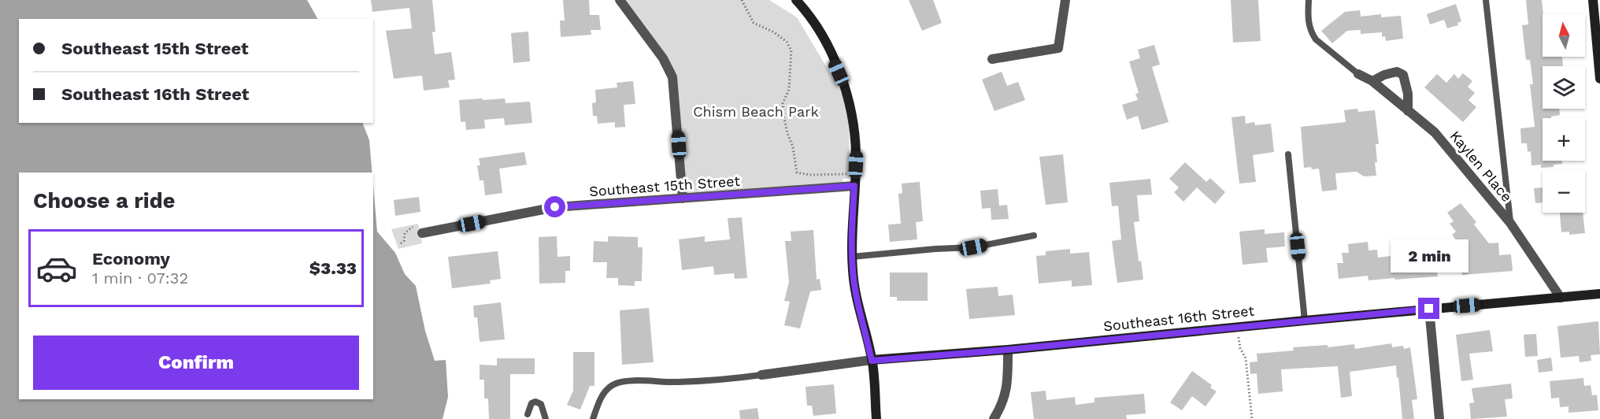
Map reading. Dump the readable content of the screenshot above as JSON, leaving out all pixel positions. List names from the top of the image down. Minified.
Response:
{"streets":{"street":["Kaylen Place","Southeast 15th Street","Southeast 16th Street"]},"crossings":[["Kaylen Place","Southeast 16th Street"]],"parks":["Chism Beach Park"],"north":"top","page":{"map_buttons":["+","−"],"banner":["Southeast 15th Street","Southeast 16th Street"],"heading":"Choose a ride","list":[{"name":"Economy","note":"1 min · 07:32","value":"$3.33"}],"bubble":"2 min","buttons":"Confirm"}}
